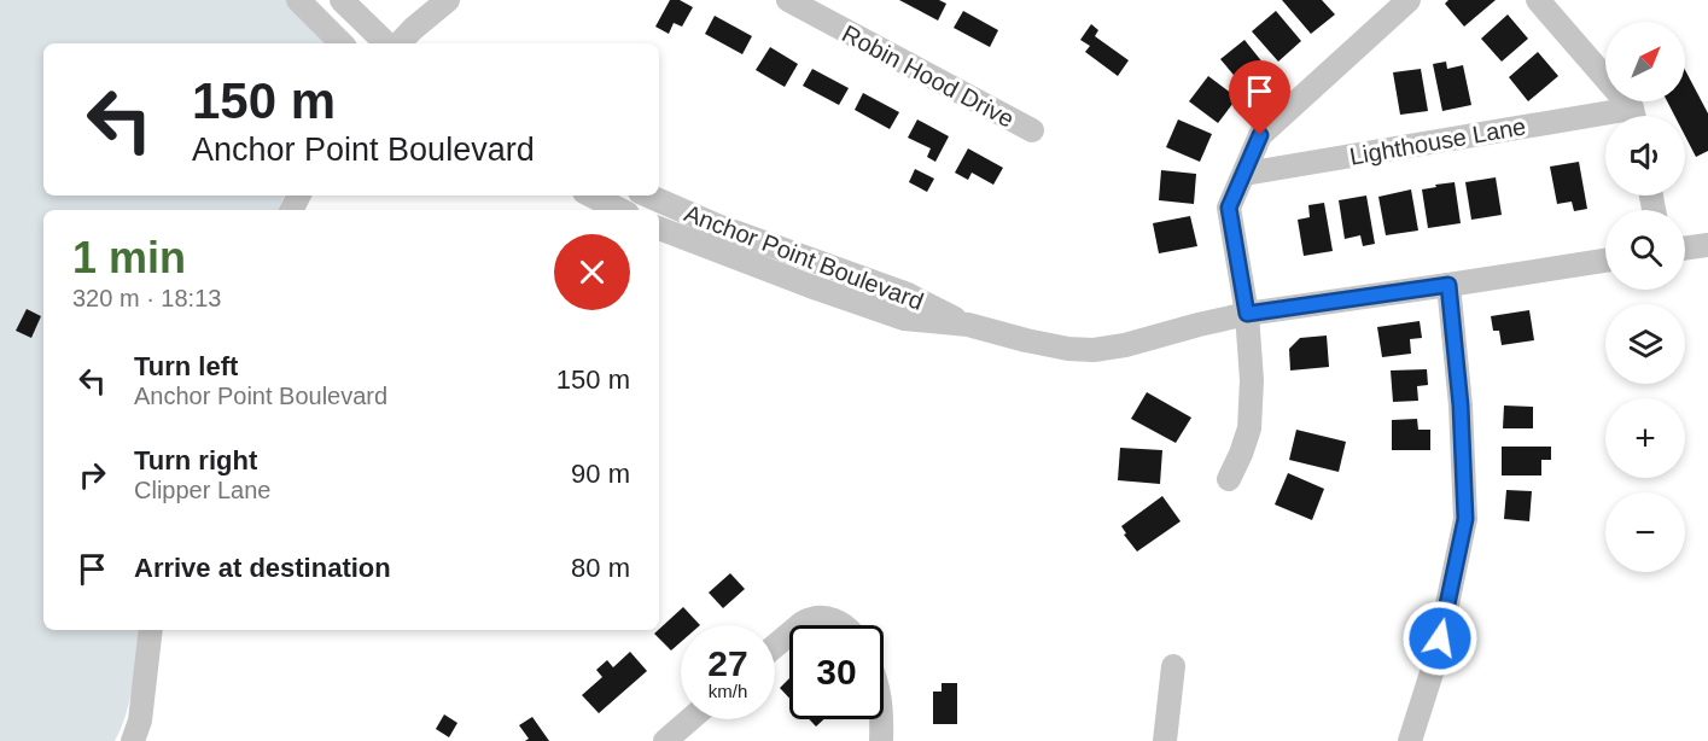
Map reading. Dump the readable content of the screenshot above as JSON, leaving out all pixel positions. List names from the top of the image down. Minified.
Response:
{"streets":{"street":["Robin Hood Drive","Lighthouse Lane","Anchor Point Boulevard"]},"north":"top right","page":{"map_buttons":["+","−"],"turn":["150 m","Anchor Point Boulevard"],"heading":["1 min","320 m · 18:13"],"list":[{"name":"Turn left","note":"Anchor Point Boulevard","value":"150 m"},{"name":"Turn right","note":"Clipper Lane","value":"90 m"},{"name":"Arrive at destination","value":"80 m"}],"speed":"27 km/h","limit":"30"}}
